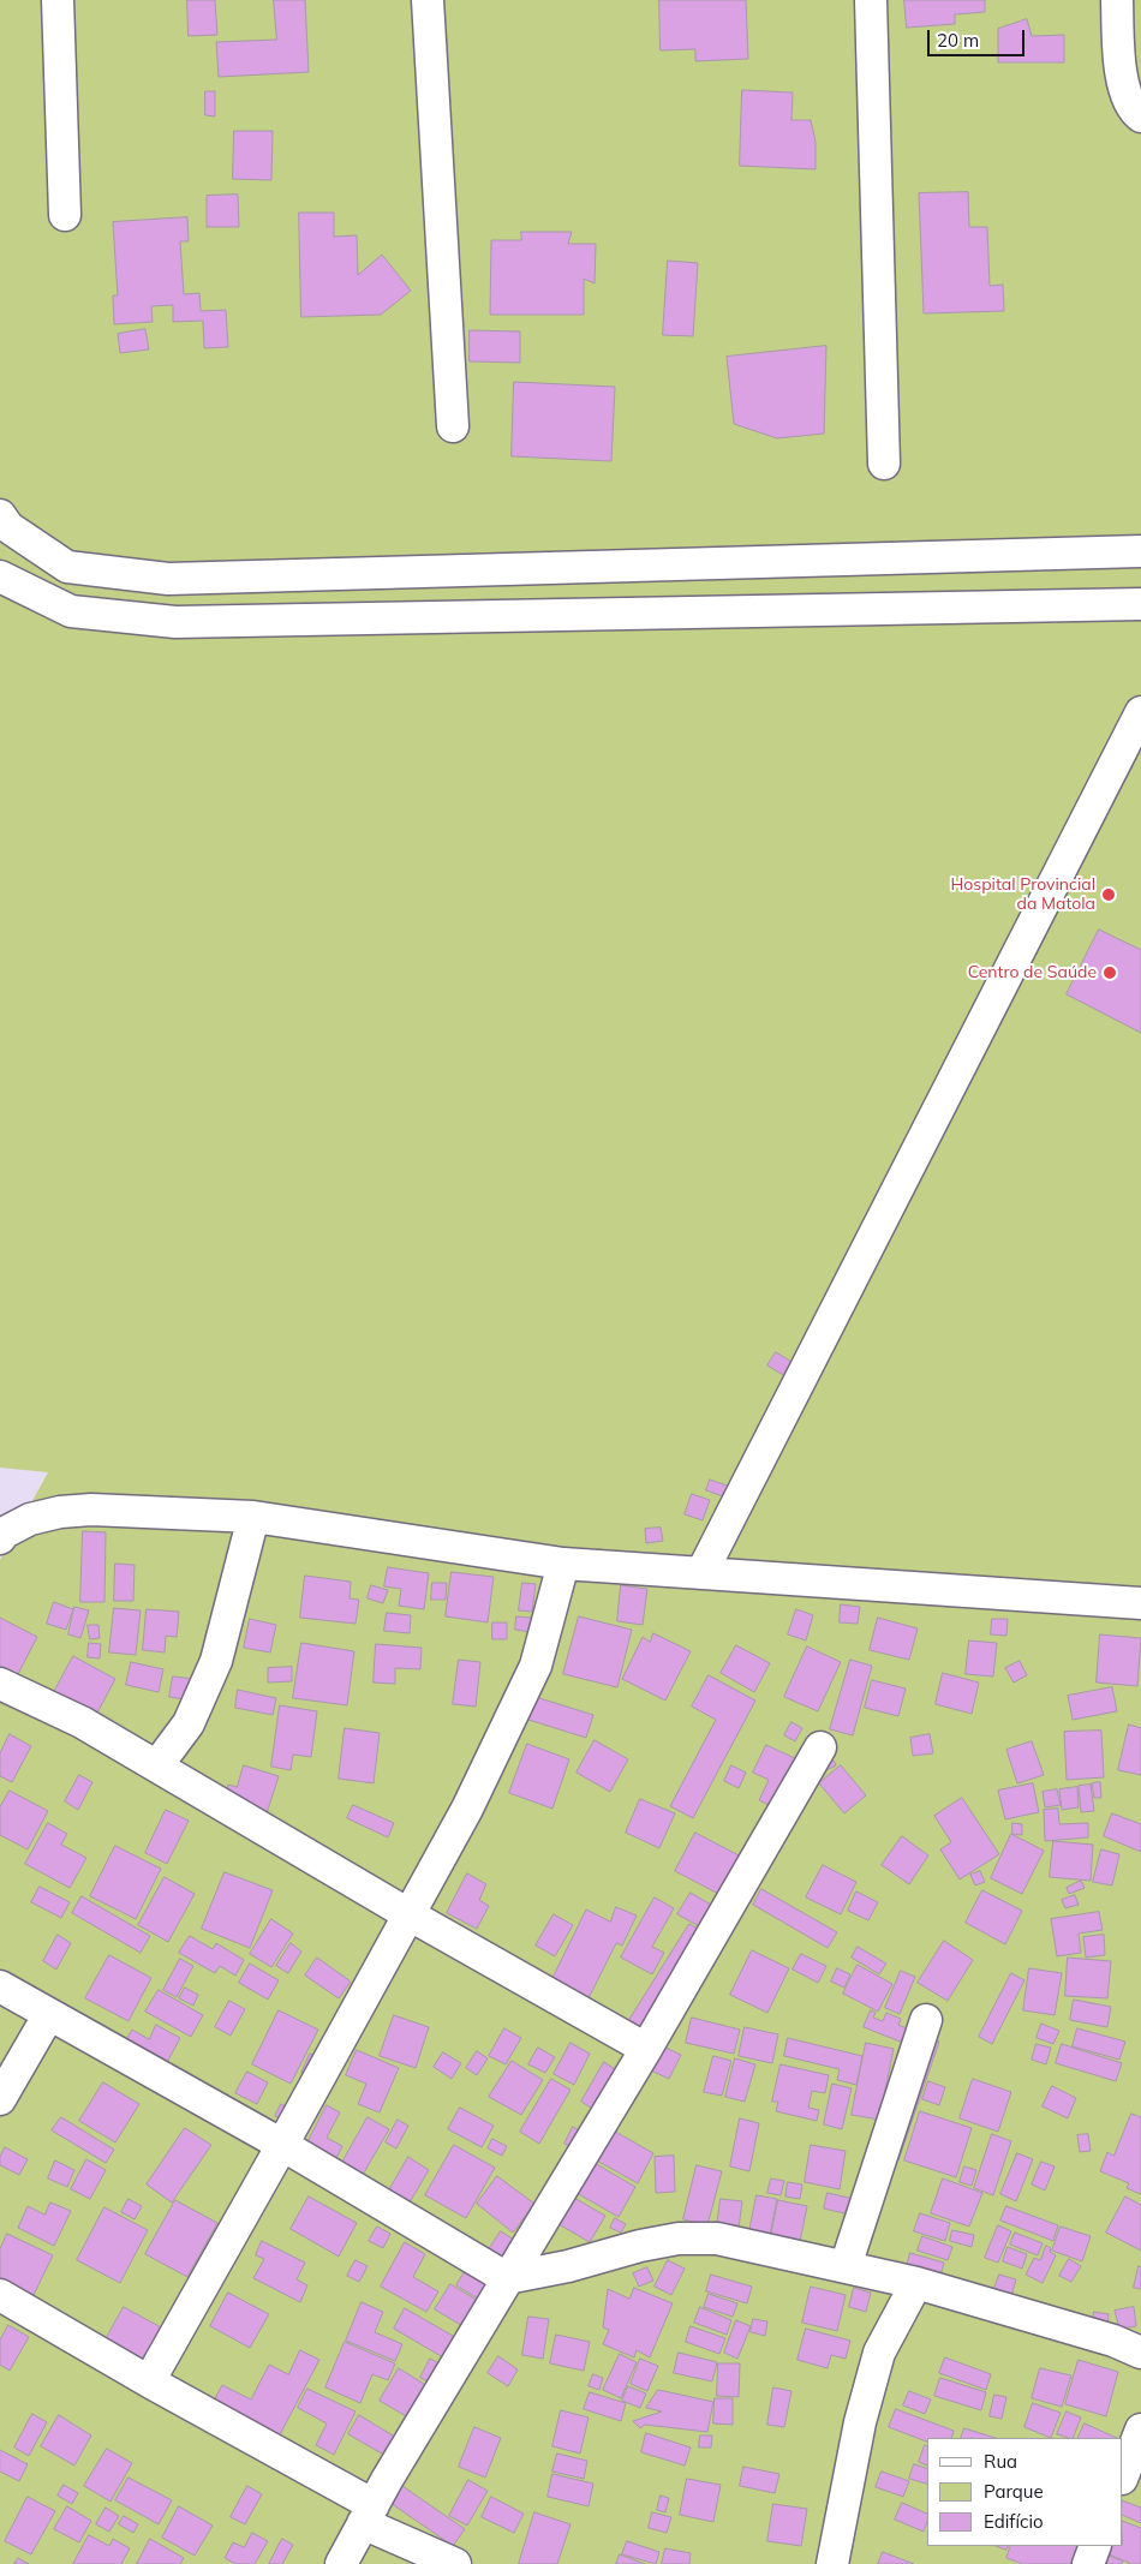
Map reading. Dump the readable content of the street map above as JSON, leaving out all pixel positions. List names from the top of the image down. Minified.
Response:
{"places":["Hospital Provincial da Matola","Centro de Saúde"],"legend":["Rua","Parque","Edifício"],"scale_bar":"20 m"}
